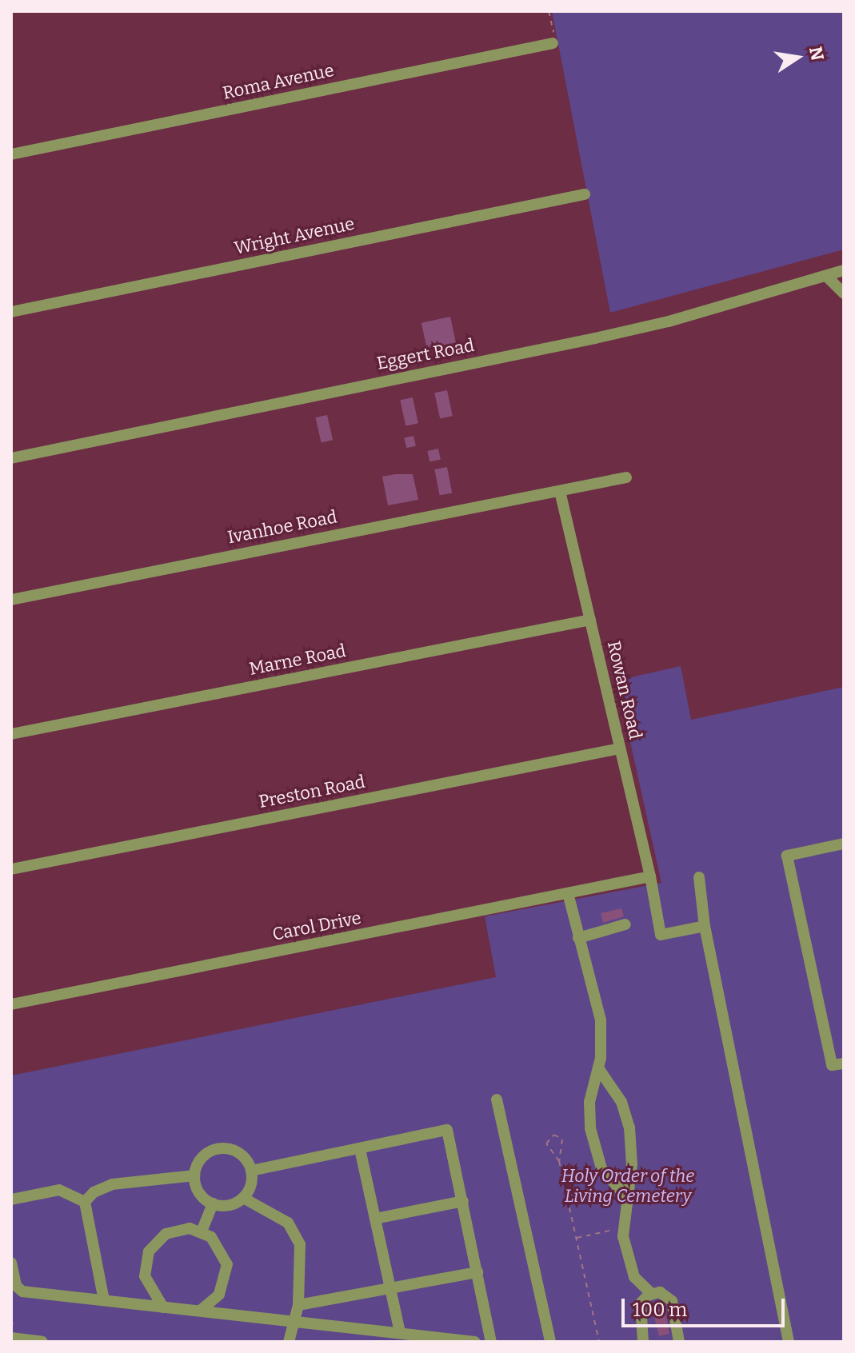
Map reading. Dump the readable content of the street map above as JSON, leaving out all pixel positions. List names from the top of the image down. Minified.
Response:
{"streets":{"street":["Roma Avenue","Wright Avenue","Eggert Road","Ivanhoe Road","Marne Road","Rowan Road","Preston Road","Carol Drive"]},"crossings":[["Ivanhoe Road","Rowan Road"],["Marne Road","Rowan Road"],["Rowan Road","Preston Road"],["Rowan Road","Carol Drive"]],"parks":["Holy Order of the Living Cemetery"],"scale_bar":"100 m","north":"right"}
